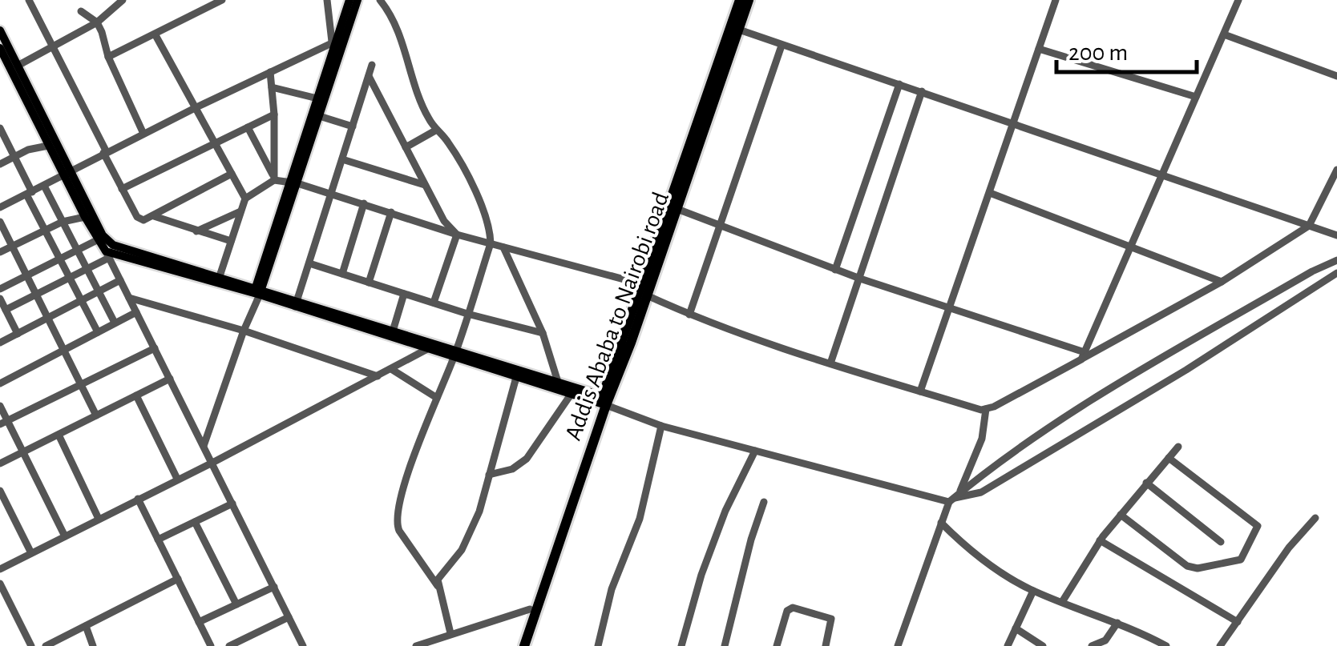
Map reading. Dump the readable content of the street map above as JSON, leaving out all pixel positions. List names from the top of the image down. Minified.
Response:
{"streets":{"highway":["Addis Ababa to Nairobi road"]},"scale_bar":"200 m"}
